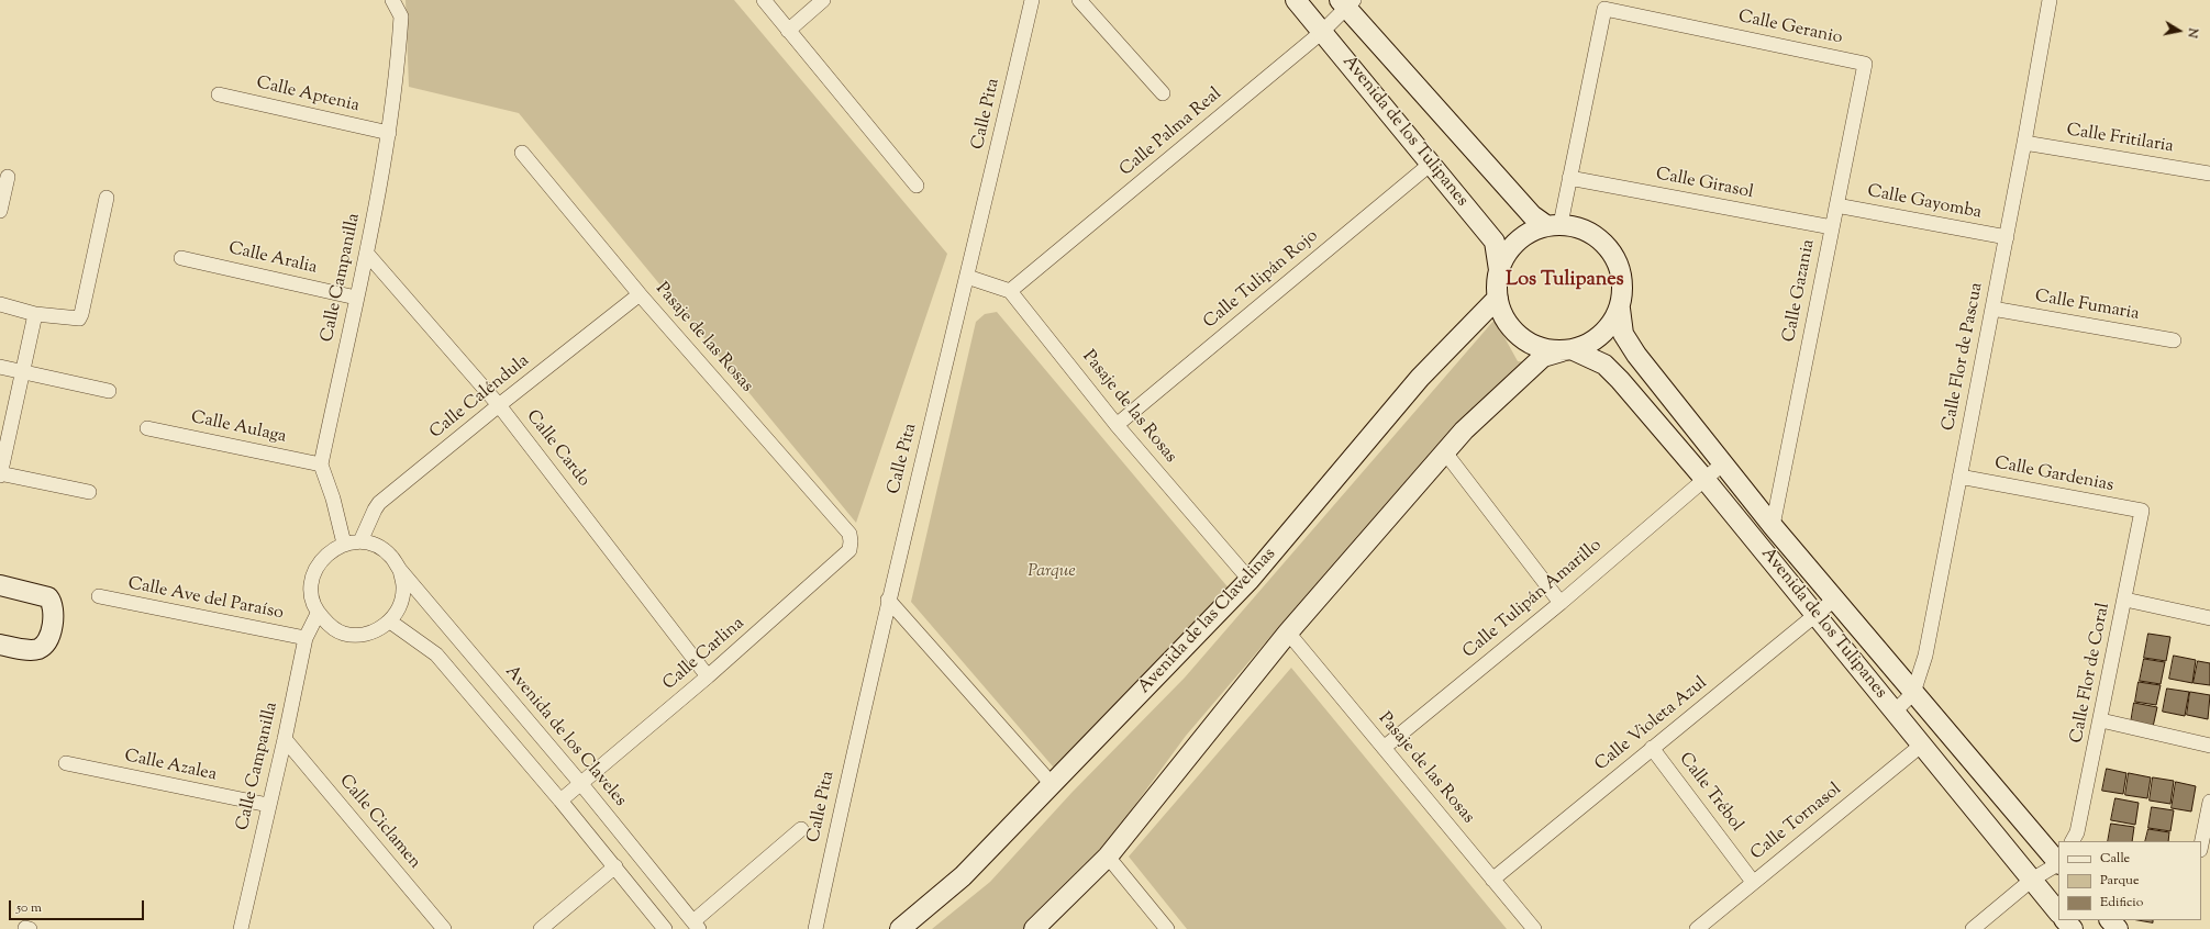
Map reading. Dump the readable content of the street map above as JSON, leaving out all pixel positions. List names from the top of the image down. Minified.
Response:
{"streets":{"street":["Calle Geranio","Calle Aptenia","Calle Pita","Avenida de los Tulipanes","Calle Palma Real","Calle Fritilaria","Calle Girasol","Calle Gayomba","Calle Aralia","Calle Campanilla","Calle Tulipán Rojo","Calle Gazania","Calle Fumaria","Pasaje de las Rosas","Calle Flor de Pascua","Calle Caléndula","Calle Aulaga","Calle Cardo","Calle Gardenias","Calle Ave del Paraíso","Calle Tulipán Amarillo","Avenida de las Clavelinas","Calle Carlina","Calle Flor de Coral","Calle Violeta Azul","Avenida de los Claveles","Calle Azalea","Calle Trébol","Calle Ciclamen","Calle Tornasol"]},"crossings":[["Calle Geranio","Calle Girasol"],["Calle Geranio","Calle Gazania"],["Calle Aptenia","Calle Campanilla"],["Avenida de los Tulipanes","Calle Palma Real"],["Avenida de los Tulipanes","Calle Tulipán Rojo"],["Avenida de los Tulipanes","Calle Gazania"],["Avenida de los Tulipanes","Calle Flor de Pascua"],["Avenida de los Tulipanes","Calle Tulipán Amarillo"],["Avenida de los Tulipanes","Avenida de las Clavelinas"],["Avenida de los Tulipanes","Calle Violeta Azul"],["Avenida de los Tulipanes","Calle Tornasol"],["Calle Palma Real","Pasaje de las Rosas"],["Calle Fritilaria","Calle Flor de Pascua"],["Calle Girasol","Calle Gazania"],["Calle Gayomba","Calle Gazania"],["Calle Gayomba","Calle Flor de Pascua"],["Calle Aralia","Calle Campanilla"],["Calle Campanilla","Calle Caléndula"],["Calle Campanilla","Calle Aulaga"],["Calle Campanilla","Calle Cardo"],["Calle Campanilla","Calle Ave del Paraíso"],["Calle Campanilla","Avenida de los Claveles"],["Calle Campanilla","Calle Azalea"],["Calle Campanilla","Calle Ciclamen"],["Calle Tulipán Rojo","Pasaje de las Rosas"],["Calle Fumaria","Calle Flor de Pascua"],["Pasaje de las Rosas","Calle Caléndula"],["Pasaje de las Rosas","Calle Tulipán Amarillo"],["Pasaje de las Rosas","Avenida de las Clavelinas"],["Pasaje de las Rosas","Calle Carlina"],["Pasaje de las Rosas","Calle Violeta Azul"],["Calle Flor de Pascua","Calle Gardenias"],["Calle Caléndula","Calle Cardo"],["Calle Caléndula","Avenida de los Claveles"],["Calle Cardo","Calle Carlina"],["Calle Gardenias","Calle Flor de Coral"],["Calle Carlina","Avenida de los Claveles"],["Calle Violeta Azul","Calle Trébol"],["Calle Trébol","Calle Tornasol"]],"districts":["Los Tulipanes"],"parks":["Parque"],"legend":["Calle","Parque","Edificio"],"scale_bar":"50 m","north":"right"}
